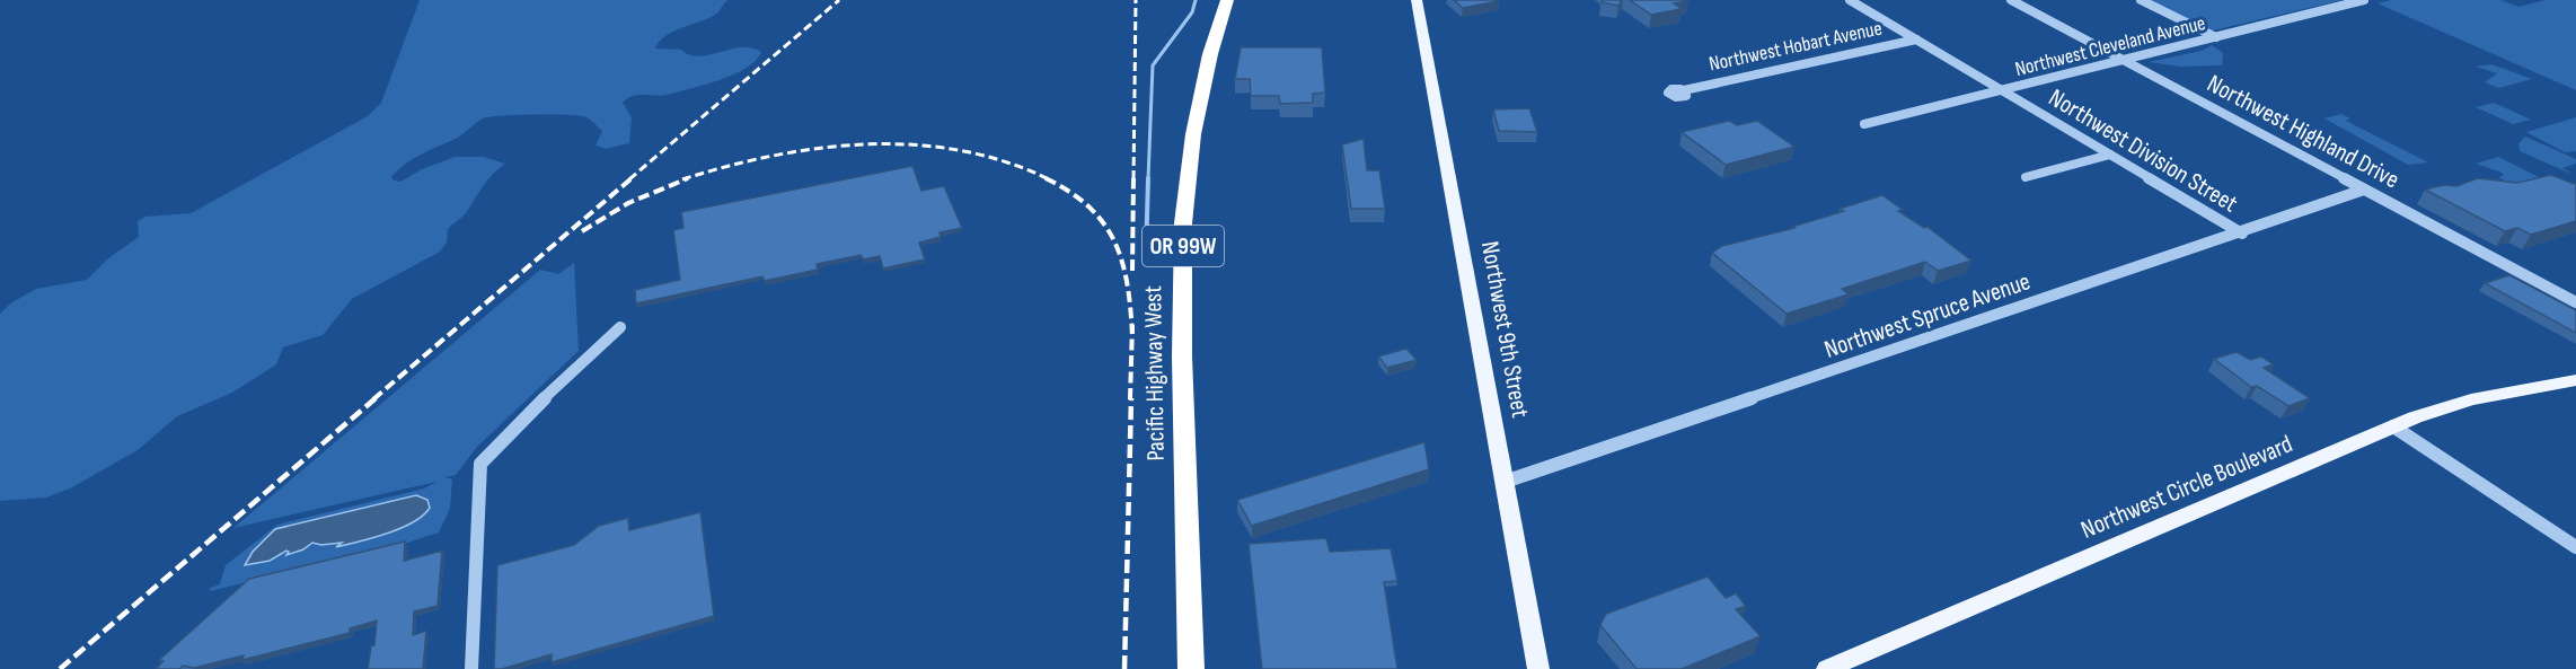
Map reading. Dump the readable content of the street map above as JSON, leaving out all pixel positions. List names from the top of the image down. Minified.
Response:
{"streets":{"highway":["OR 99W","Pacific Highway West"],"main road":["Northwest 9th Street","Northwest Circle Boulevard"],"street":["Northwest Hobart Avenue","Northwest Cleveland Avenue","Northwest Highland Drive","Northwest Division Street","Northwest Spruce Avenue"]},"crossings":[["Northwest Hobart Avenue","Northwest Division Street"],["Northwest Cleveland Avenue","Northwest Highland Drive"],["Northwest Cleveland Avenue","Northwest Division Street"],["Northwest Highland Drive","Northwest Spruce Avenue"],["Northwest Division Street","Northwest Spruce Avenue"],["Northwest Spruce Avenue","Northwest 9th Street"]]}
